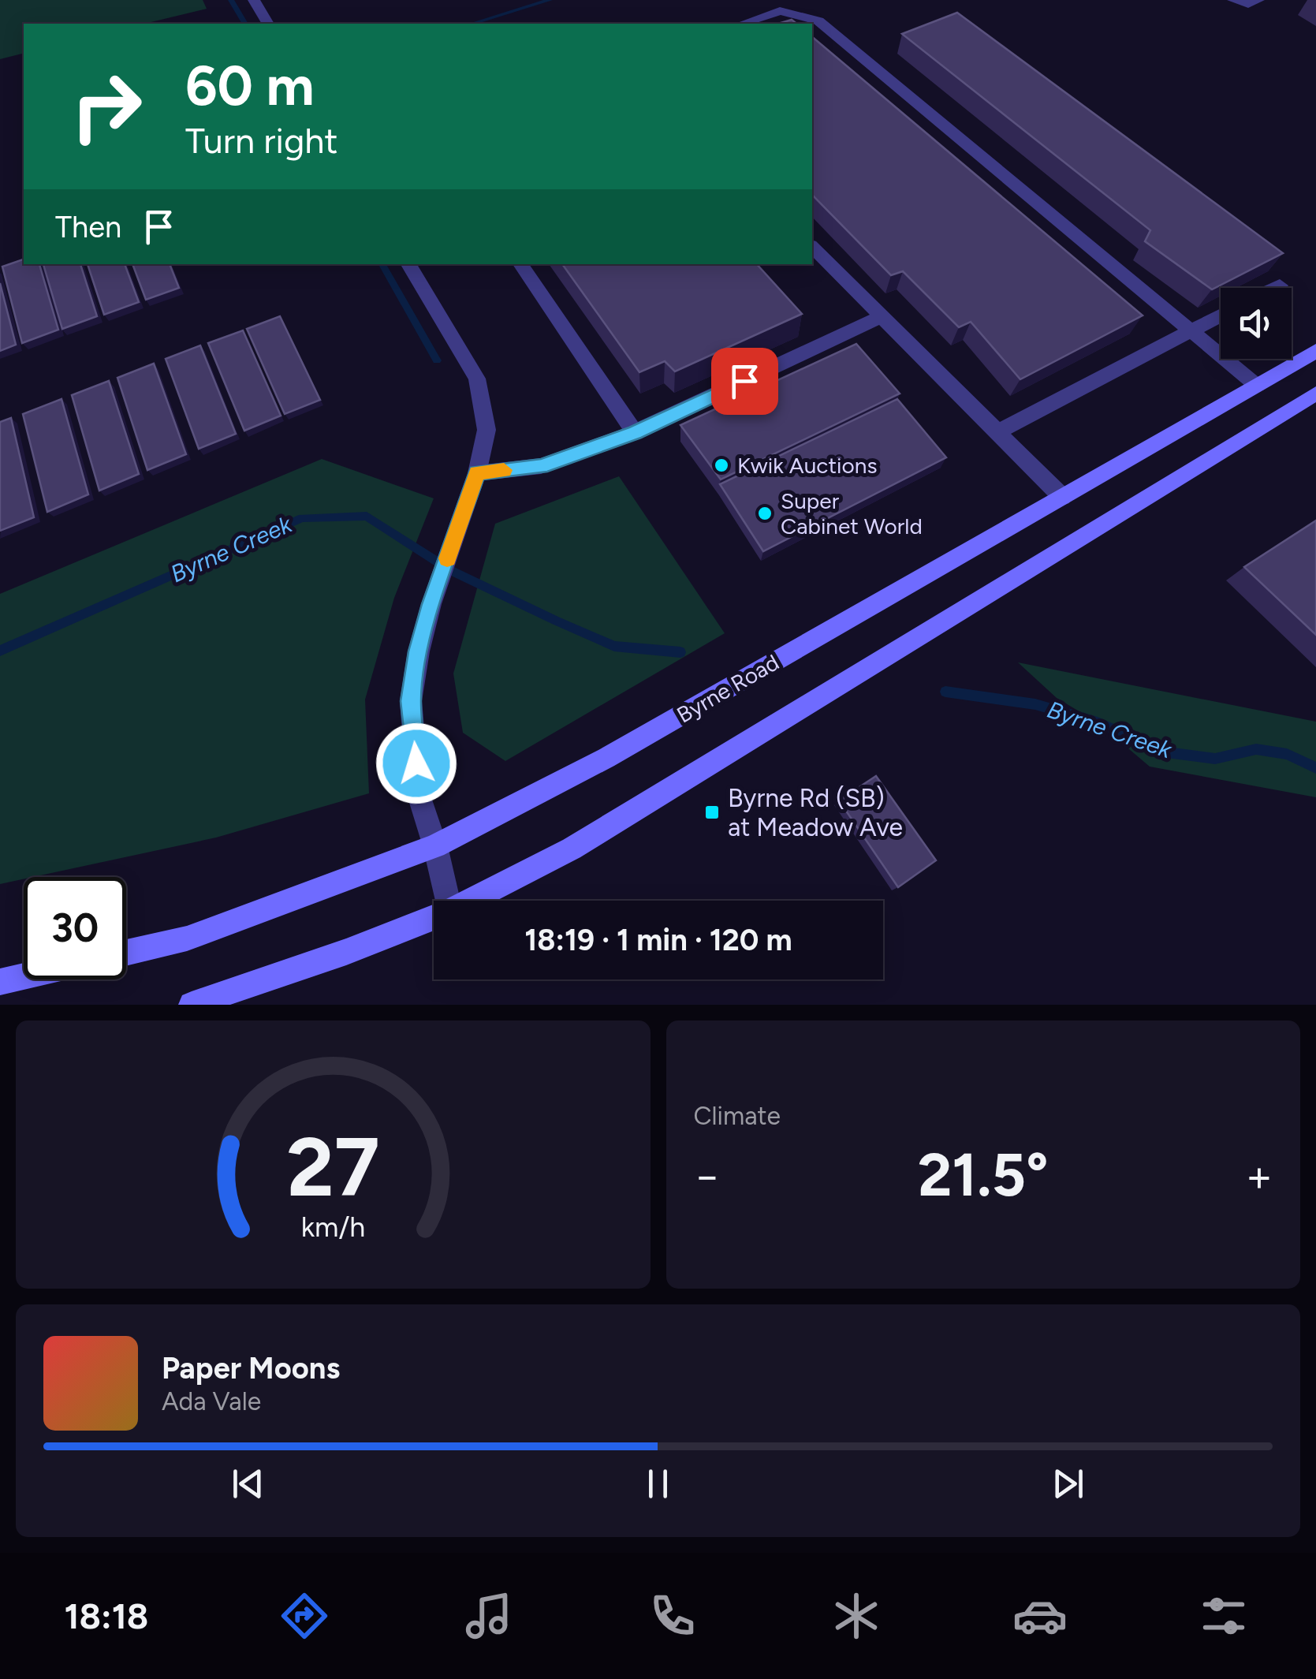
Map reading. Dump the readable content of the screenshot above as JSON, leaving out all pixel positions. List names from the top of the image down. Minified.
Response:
{"streets":{"main road":["Byrne Road"]},"water":["Byrne Creek"],"places":{"other":["Kwik Auctions","Super Cabinet World"],"transit":["Byrne Rd (SB) at Meadow Ave"]},"page":{"turn":["60 m","Turn right"],"then":"Then","limit":"30","trip":"18:19 · 1 min · 120 m","tile":"Climate","heat":["−","21.5°","+"],"song":["Paper Moons","Ada Vale"],"tabs":"18:18","gauge":["27","km/h"]}}
